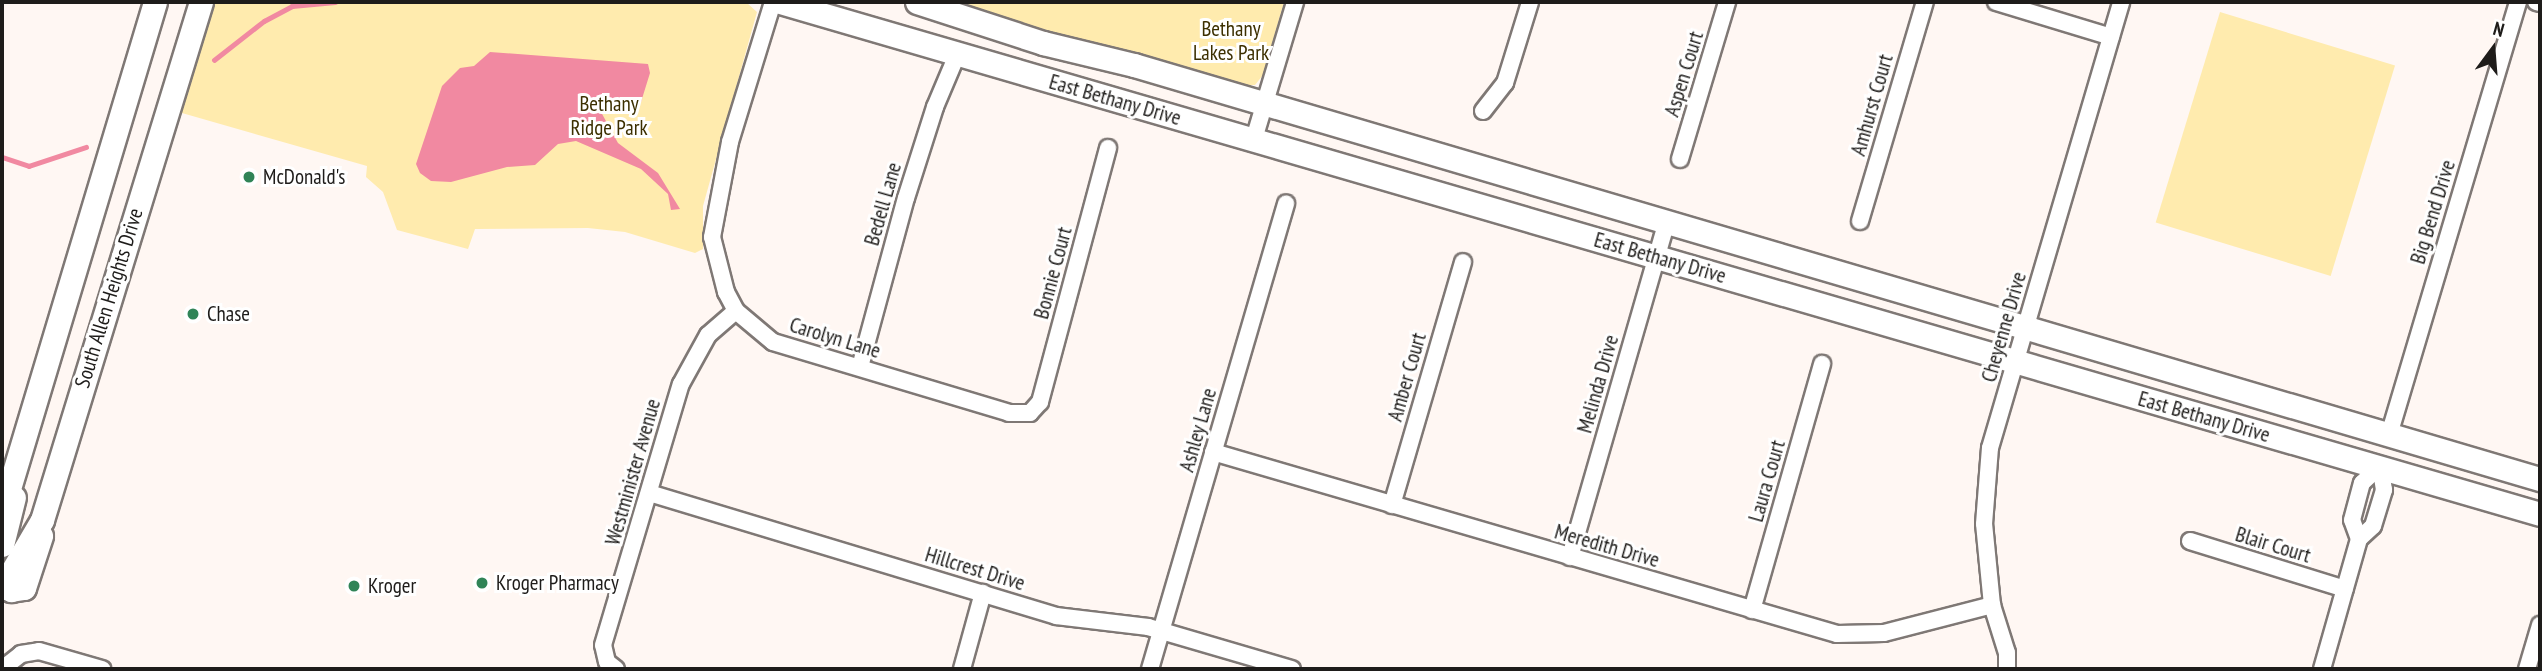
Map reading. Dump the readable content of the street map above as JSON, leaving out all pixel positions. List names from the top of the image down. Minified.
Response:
{"streets":{"main road":["East Bethany Drive","South Allen Heights Drive"],"street":["Aspen Court","Amhurst Court","Bedell Lane","Big Bend Drive","Bonnie Court","Cheyenne Drive","Carolyn Lane","Amber Court","Melinda Drive","Ashley Lane","Westminister Avenue","Laura Court","Blair Court","Meredith Drive","Hillcrest Drive"]},"crossings":[["East Bethany Drive","Bedell Lane"],["East Bethany Drive","Big Bend Drive"],["East Bethany Drive","Cheyenne Drive"],["East Bethany Drive","Melinda Drive"],["Bedell Lane","Carolyn Lane"],["Bonnie Court","Carolyn Lane"],["Cheyenne Drive","Meredith Drive"],["Carolyn Lane","Westminister Avenue"],["Amber Court","Meredith Drive"],["Melinda Drive","Meredith Drive"],["Ashley Lane","Meredith Drive"],["Ashley Lane","Hillcrest Drive"],["Westminister Avenue","Hillcrest Drive"],["Laura Court","Meredith Drive"]],"parks":["Bethany Lakes Park","Bethany Ridge Park"],"places":["McDonald's","Chase","Kroger Pharmacy","Kroger"],"north":"top"}
